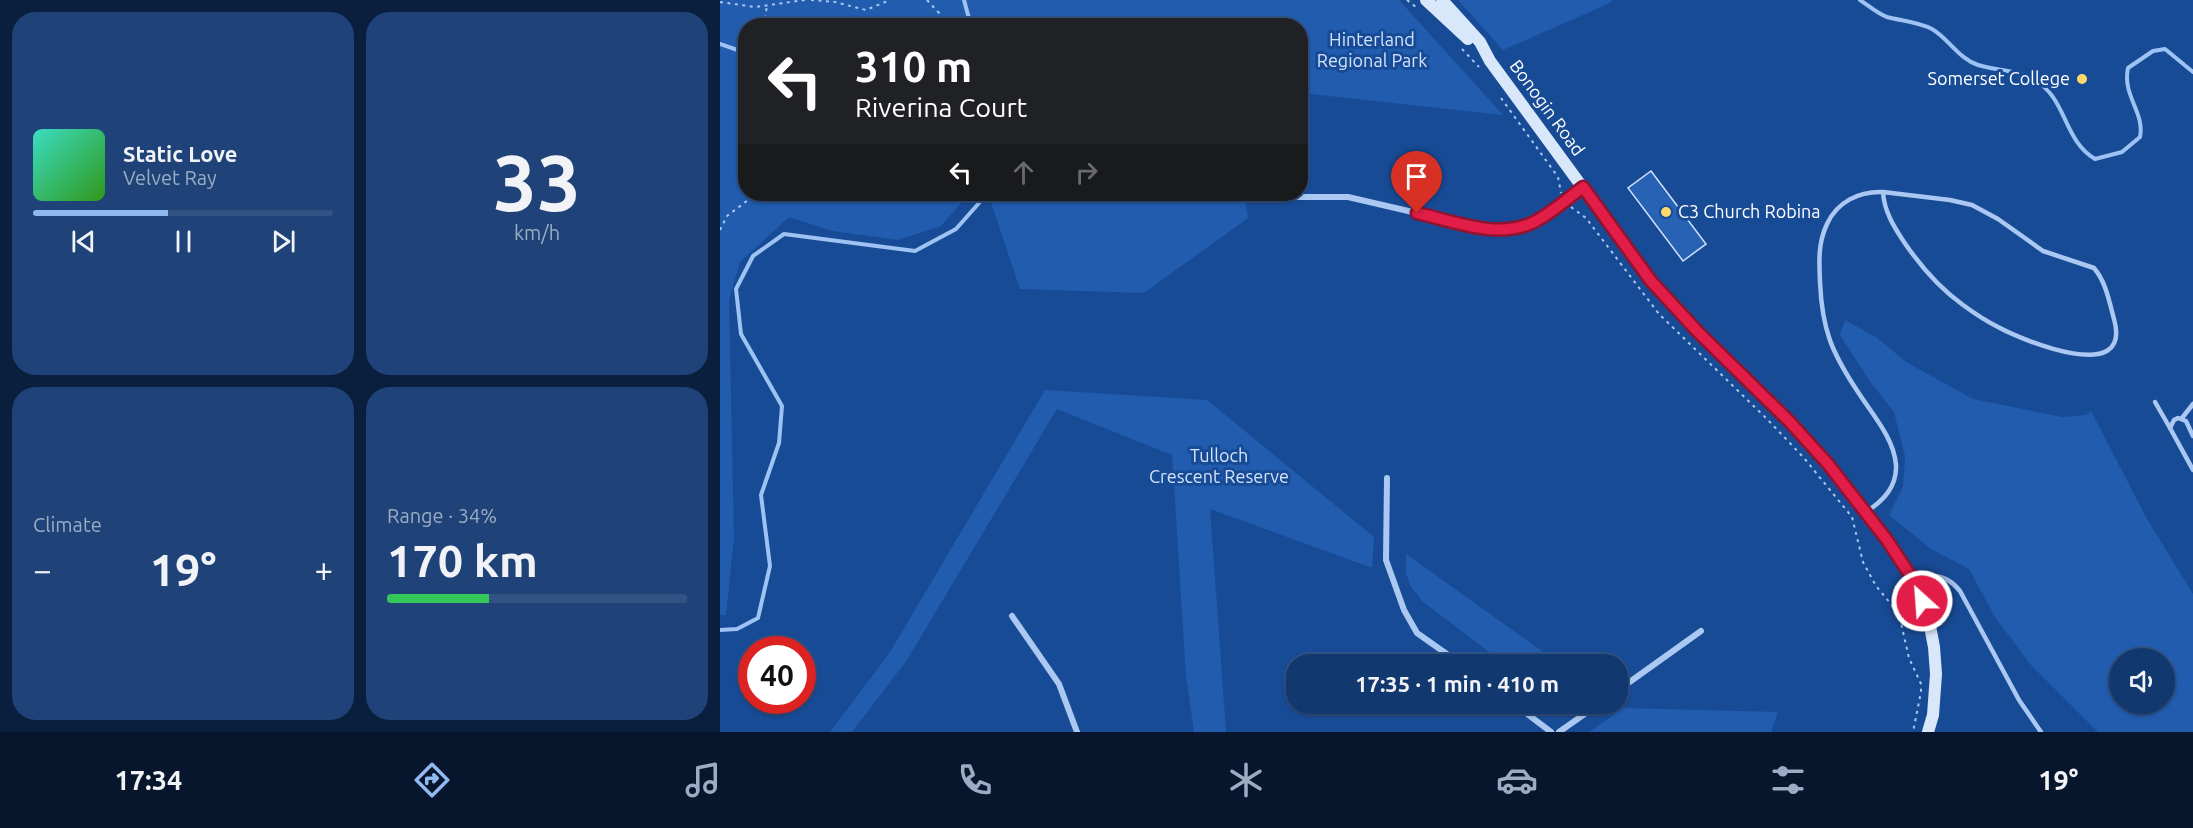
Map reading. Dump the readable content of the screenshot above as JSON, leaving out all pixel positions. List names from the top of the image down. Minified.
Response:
{"streets":{"street":["Bonogin Road"]},"parks":["Hinterland Regional Park","Tulloch Crescent Reserve"],"places":["Somerset College","C3 Church Robina"],"page":{"tile":[["33","km/h"],"Climate",["Range · 34%","170 km"]],"turn":["310 m","Riverina Court"],"song":["Static Love","Velvet Ray"],"heat":["−","19°","+"],"limit":"40","trip":"17:35 · 1 min · 410 m","tabs":["17:34","19°"]}}
